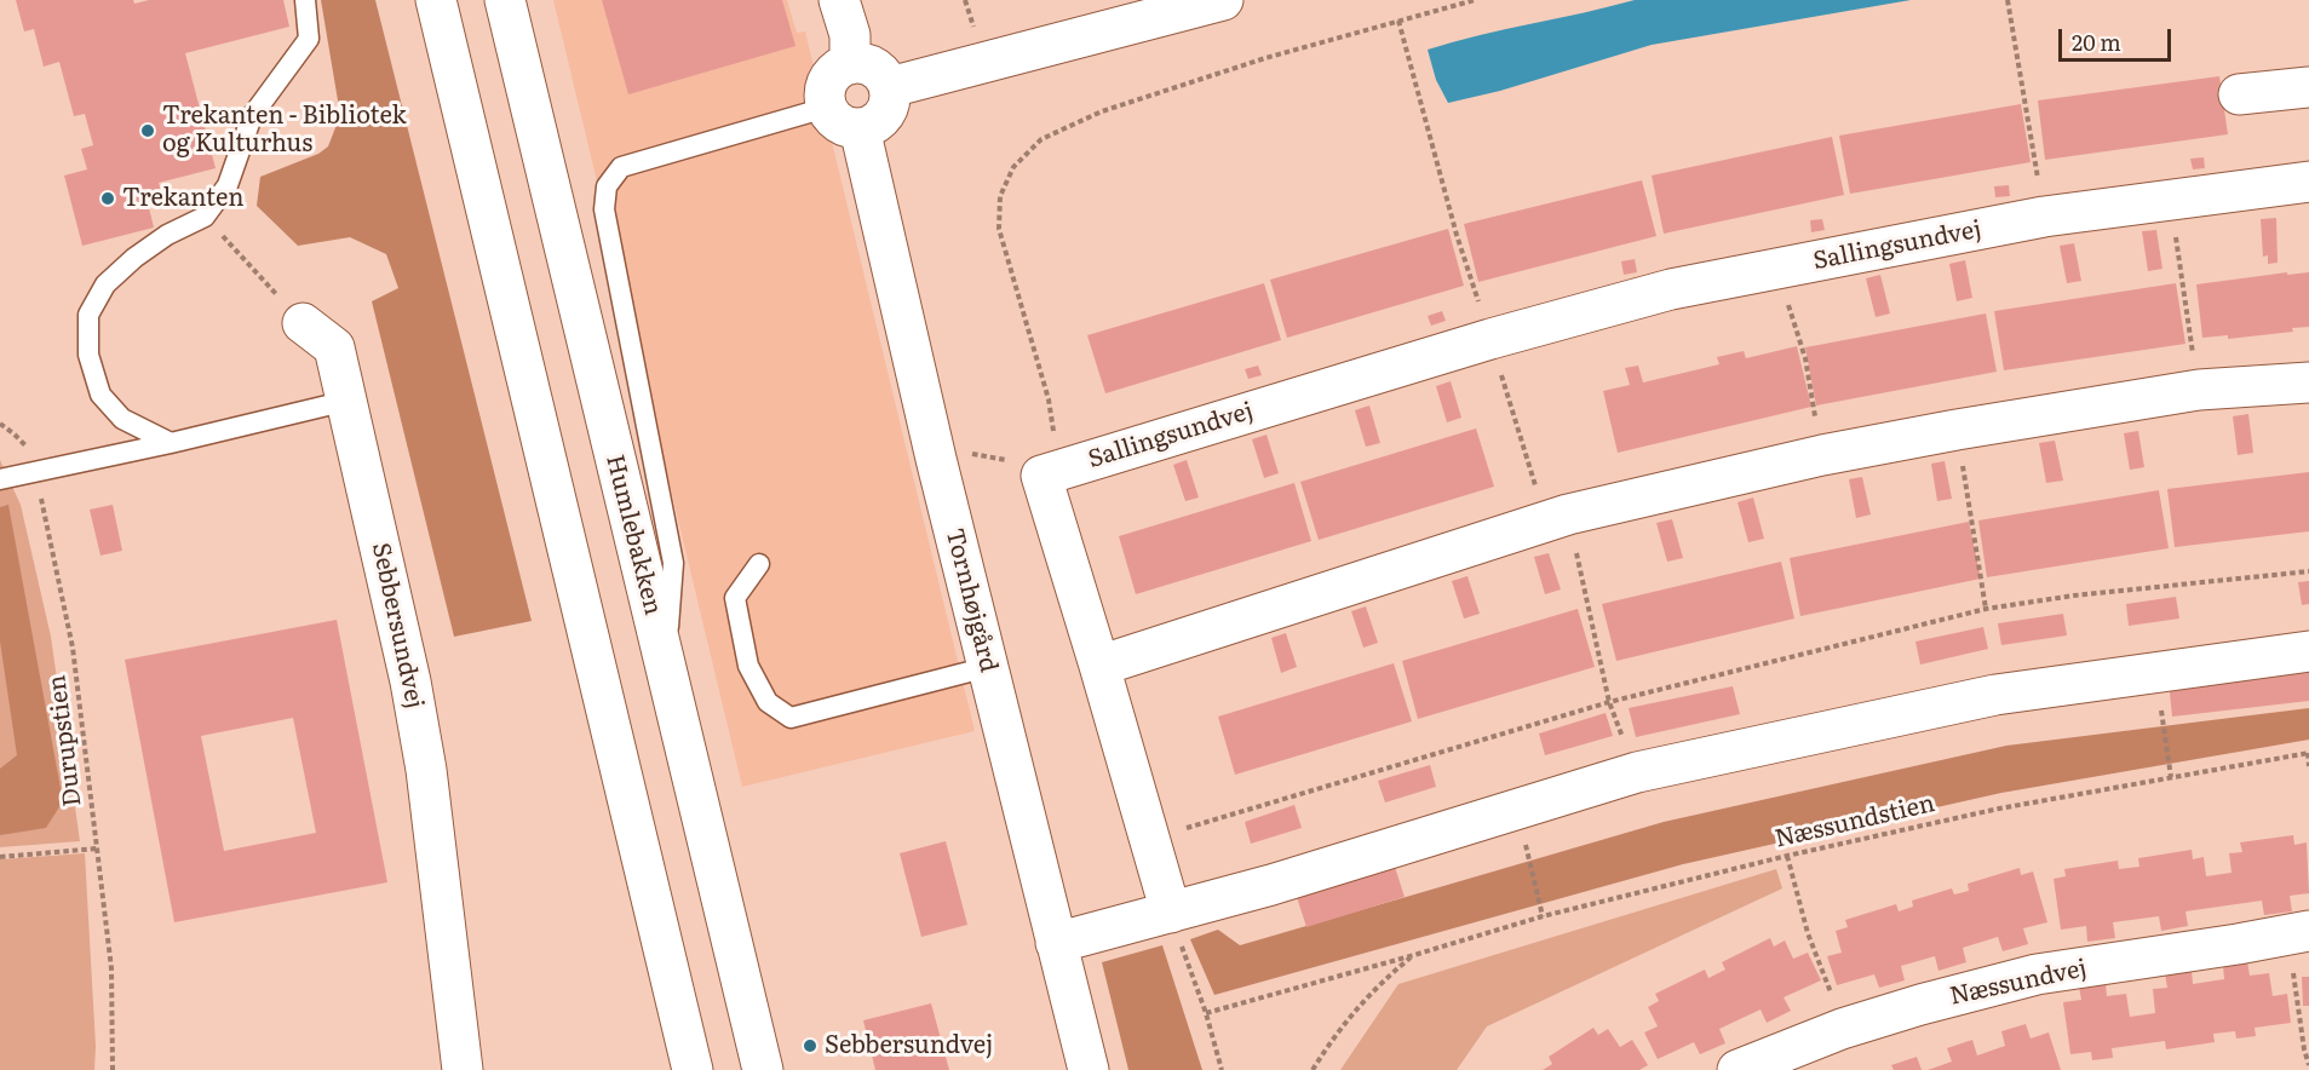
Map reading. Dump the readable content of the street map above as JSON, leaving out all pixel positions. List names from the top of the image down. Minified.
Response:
{"streets":{"street":["Sallingsundvej","Humlebakken","Tornhøjgård","Sebbersundvej","Næssundvej"],"path":["Durupstien","Næssundstien"]},"places":["Trekanten - Bibliotek og Kulturhus","Trekanten","Sebbersundvej"],"scale_bar":"20 m"}
